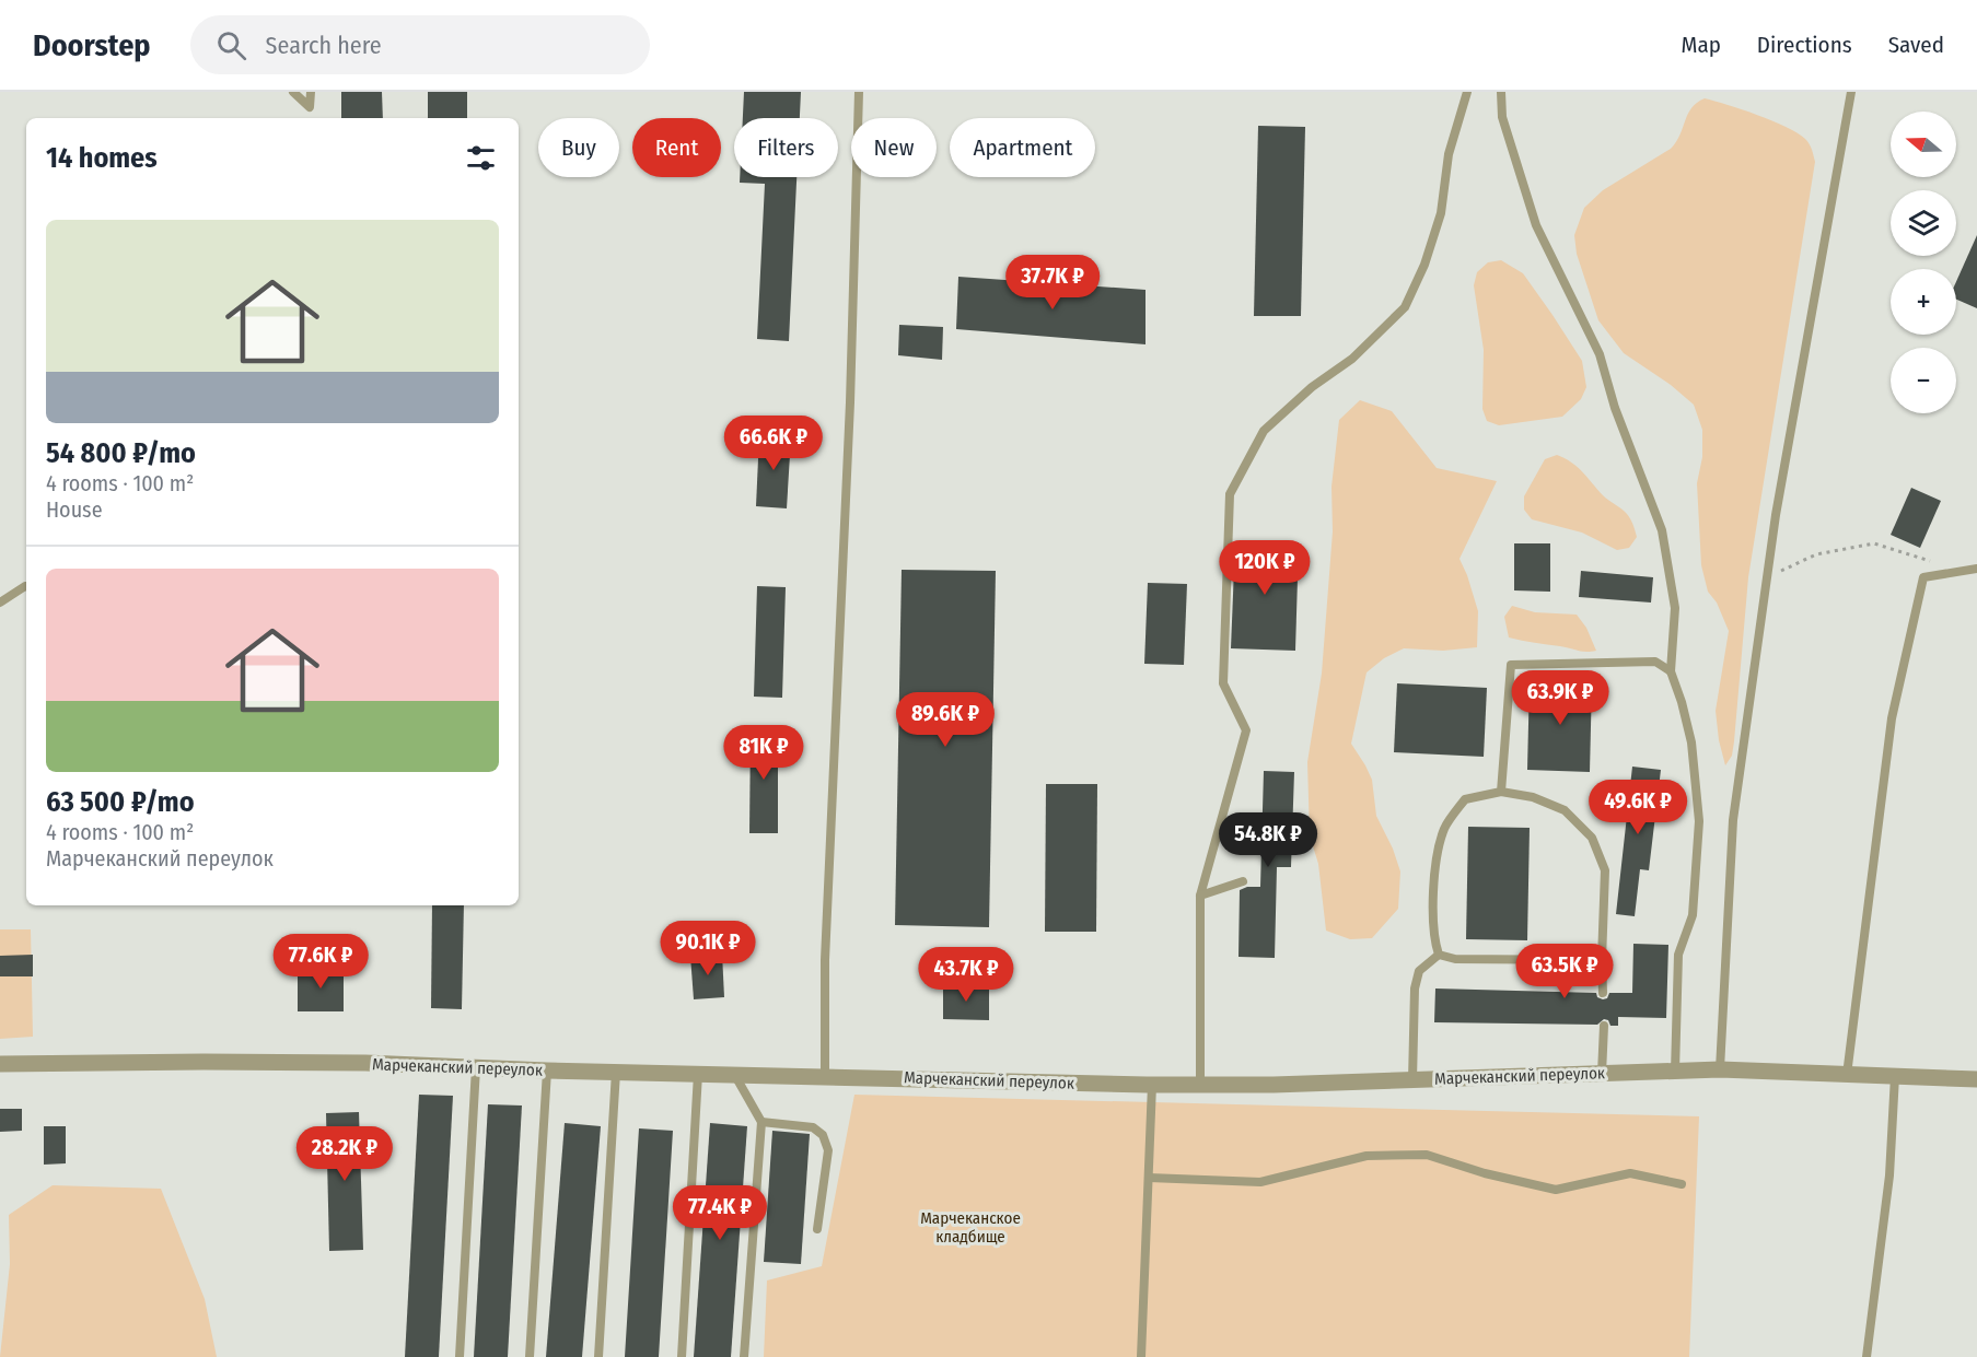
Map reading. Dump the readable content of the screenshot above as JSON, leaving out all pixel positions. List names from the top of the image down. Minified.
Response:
{"streets":{"street":["Марчеканский переулок"]},"parks":["Марчеканское кладбище"],"north":"left","page":{"header":"Doorstep","search":"Search here","nav":["Map","Directions","Saved"],"map_buttons":["+","−"],"chip":["Buy","Rent","Filters","New","Apartment"],"heading":"14 homes","list":[{"name":"54 800 ₽/mo","note":"4 rooms · 100 m² · House"},{"name":"63 500 ₽/mo","note":"4 rooms · 100 m² · Марчеканский переулок"}],"price":["37.7K ₽","66.6K ₽","120K ₽","63.9K ₽","89.6K ₽","81K ₽","49.6K ₽","54.8K ₽","90.1K ₽","77.6K ₽","63.5K ₽","43.7K ₽","28.2K ₽","77.4K ₽"]}}
